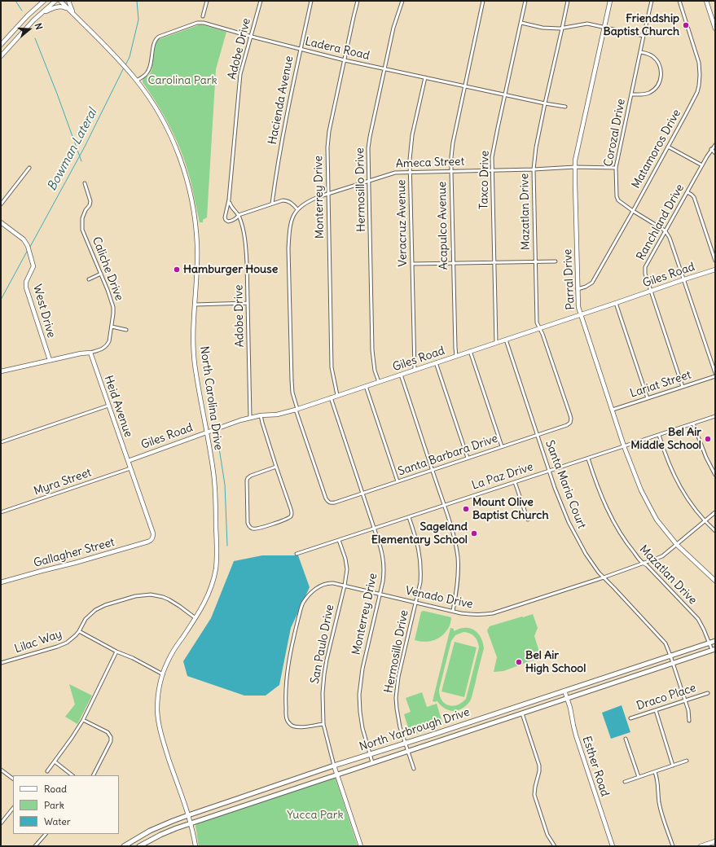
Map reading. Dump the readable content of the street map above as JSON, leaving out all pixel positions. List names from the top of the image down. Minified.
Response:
{"streets":{"main road":["North Yarbrough Drive"],"street":["Adobe Drive","Ladera Road","Hacienda Avenue","Corozal Drive","Matamoros Drive","Ameca Street","Taxco Drive","Hermosillo Drive","Monterrey Drive","Mazatlan Drive","Ranchland Drive","Veracruz Avenue","Acapulco Avenue","Caliche Drive","Giles Road","Parral Drive","West Drive","Lariat Street","North Carolina Drive","Heid Avenue","Santa Barbara Drive","La Paz Drive","Myra Street","Santa Maria Court","Gallagher Street","Venado Drive","Lilac Way","San Paulo Drive","Draco Place","Esther Road"]},"crossings":[["Adobe Drive","Ladera Road"],["Adobe Drive","Giles Road"],["Ladera Road","Hacienda Avenue"],["Ladera Road","Taxco Drive"],["Ladera Road","Hermosillo Drive"],["Ladera Road","Monterrey Drive"],["Ladera Road","Mazatlan Drive"],["Ladera Road","Veracruz Avenue"],["Ladera Road","Acapulco Avenue"],["Ladera Road","North Carolina Drive"],["Corozal Drive","Matamoros Drive"],["Corozal Drive","Ameca Street"],["Corozal Drive","Ranchland Drive"],["Matamoros Drive","Parral Drive"],["Ameca Street","Taxco Drive"],["Ameca Street","Hermosillo Drive"],["Ameca Street","Monterrey Drive"],["Ameca Street","Mazatlan Drive"],["Ameca Street","Veracruz Avenue"],["Ameca Street","Acapulco Avenue"],["Ameca Street","Parral Drive"],["Taxco Drive","Giles Road"],["Hermosillo Drive","Giles Road"],["Hermosillo Drive","La Paz Drive"],["Hermosillo Drive","Venado Drive"],["Hermosillo Drive","North Yarbrough Drive"],["Monterrey Drive","Giles Road"],["Monterrey Drive","Santa Barbara Drive"],["Monterrey Drive","La Paz Drive"],["Monterrey Drive","Venado Drive"],["Monterrey Drive","North Yarbrough Drive"],["Mazatlan Drive","Giles Road"],["Mazatlan Drive","Santa Barbara Drive"],["Mazatlan Drive","La Paz Drive"],["Mazatlan Drive","Venado Drive"],["Mazatlan Drive","North Yarbrough Drive"],["Ranchland Drive","Giles Road"],["Ranchland Drive","Lariat Street"],["Veracruz Avenue","Giles Road"],["Acapulco Avenue","Giles Road"],["Caliche Drive","Heid Avenue"],["Giles Road","Parral Drive"],["Giles Road","North Carolina Drive"],["Giles Road","Heid Avenue"],["Giles Road","Santa Barbara Drive"],["Giles Road","Santa Maria Court"],["Parral Drive","Lariat Street"],["Parral Drive","La Paz Drive"],["Parral Drive","Venado Drive"],["North Carolina Drive","Lilac Way"],["North Carolina Drive","North Yarbrough Drive"],["Heid Avenue","Myra Street"],["Heid Avenue","Gallagher Street"],["Santa Barbara Drive","Santa Maria Court"],["La Paz Drive","Santa Maria Court"],["La Paz Drive","San Paulo Drive"],["Santa Maria Court","Venado Drive"],["Santa Maria Court","Draco Place"],["Santa Maria Court","North Yarbrough Drive"],["Venado Drive","San Paulo Drive"],["San Paulo Drive","North Yarbrough Drive"],["North Yarbrough Drive","Esther Road"]],"water":["Bowman Lateral"],"parks":["Carolina Park","Yucca Park"],"places":["Friendship Baptist Church","Hamburger House","Bel Air Middle School","Mount Olive Baptist Church","Sageland Elementary School","Bel Air High School"],"legend":["Road","Park","Water"],"north":"right"}
